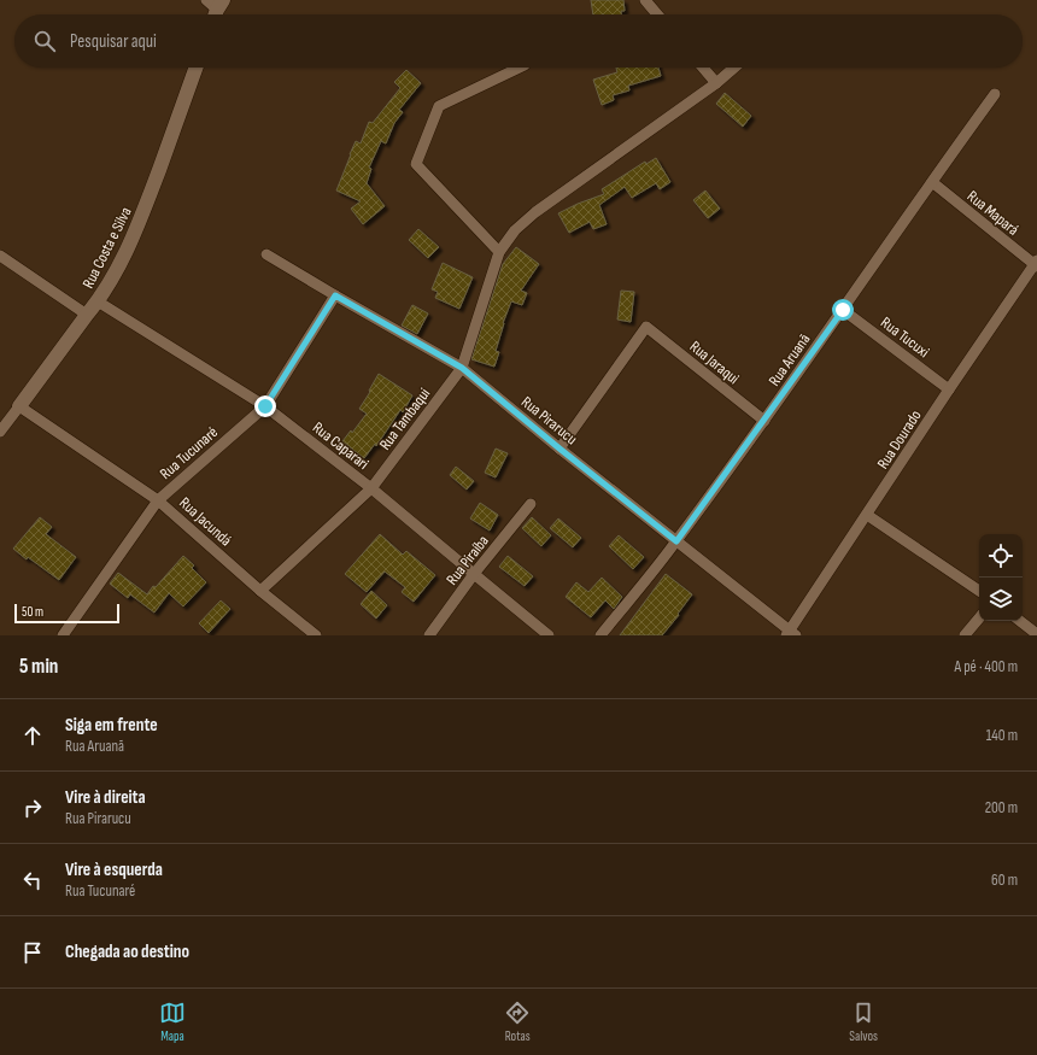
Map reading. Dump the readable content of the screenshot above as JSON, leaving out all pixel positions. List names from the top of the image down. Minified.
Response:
{"streets":{"street":["Rua Mapará","Rua Costa e Silva","Rua Tucuxi","Rua Aruanã","Rua Jaraqui","Rua Tambaqui","Rua Pirarucu","Rua Dourado","Rua Caparari","Rua Tucunaré","Rua Jacundá","Rua Piraíba"]},"crossings":[["Rua Mapará","Rua Aruanã"],["Rua Mapará","Rua Dourado"],["Rua Costa e Silva","Rua Caparari"],["Rua Costa e Silva","Rua Jacundá"],["Rua Tucuxi","Rua Aruanã"],["Rua Tucuxi","Rua Dourado"],["Rua Aruanã","Rua Jaraqui"],["Rua Aruanã","Rua Pirarucu"],["Rua Jaraqui","Rua Pirarucu"],["Rua Tambaqui","Rua Pirarucu"],["Rua Tambaqui","Rua Caparari"],["Rua Tambaqui","Rua Jacundá"],["Rua Pirarucu","Rua Dourado"],["Rua Pirarucu","Rua Tucunaré"],["Rua Caparari","Rua Tucunaré"],["Rua Caparari","Rua Piraíba"],["Rua Tucunaré","Rua Jacundá"]],"scale_bar":"50 m","page":{"search":"Pesquisar aqui","scale":"50 m","heading":["5 min","A pé · 400 m"],"list":[["Siga em frente","Rua Aruanã","140 m"],["Vire à direita","Rua Pirarucu","200 m"],["Vire à esquerda","Rua Tucunaré","60 m"],"Chegada ao destino"],"nav":["Mapa","Rotas","Salvos"]}}
